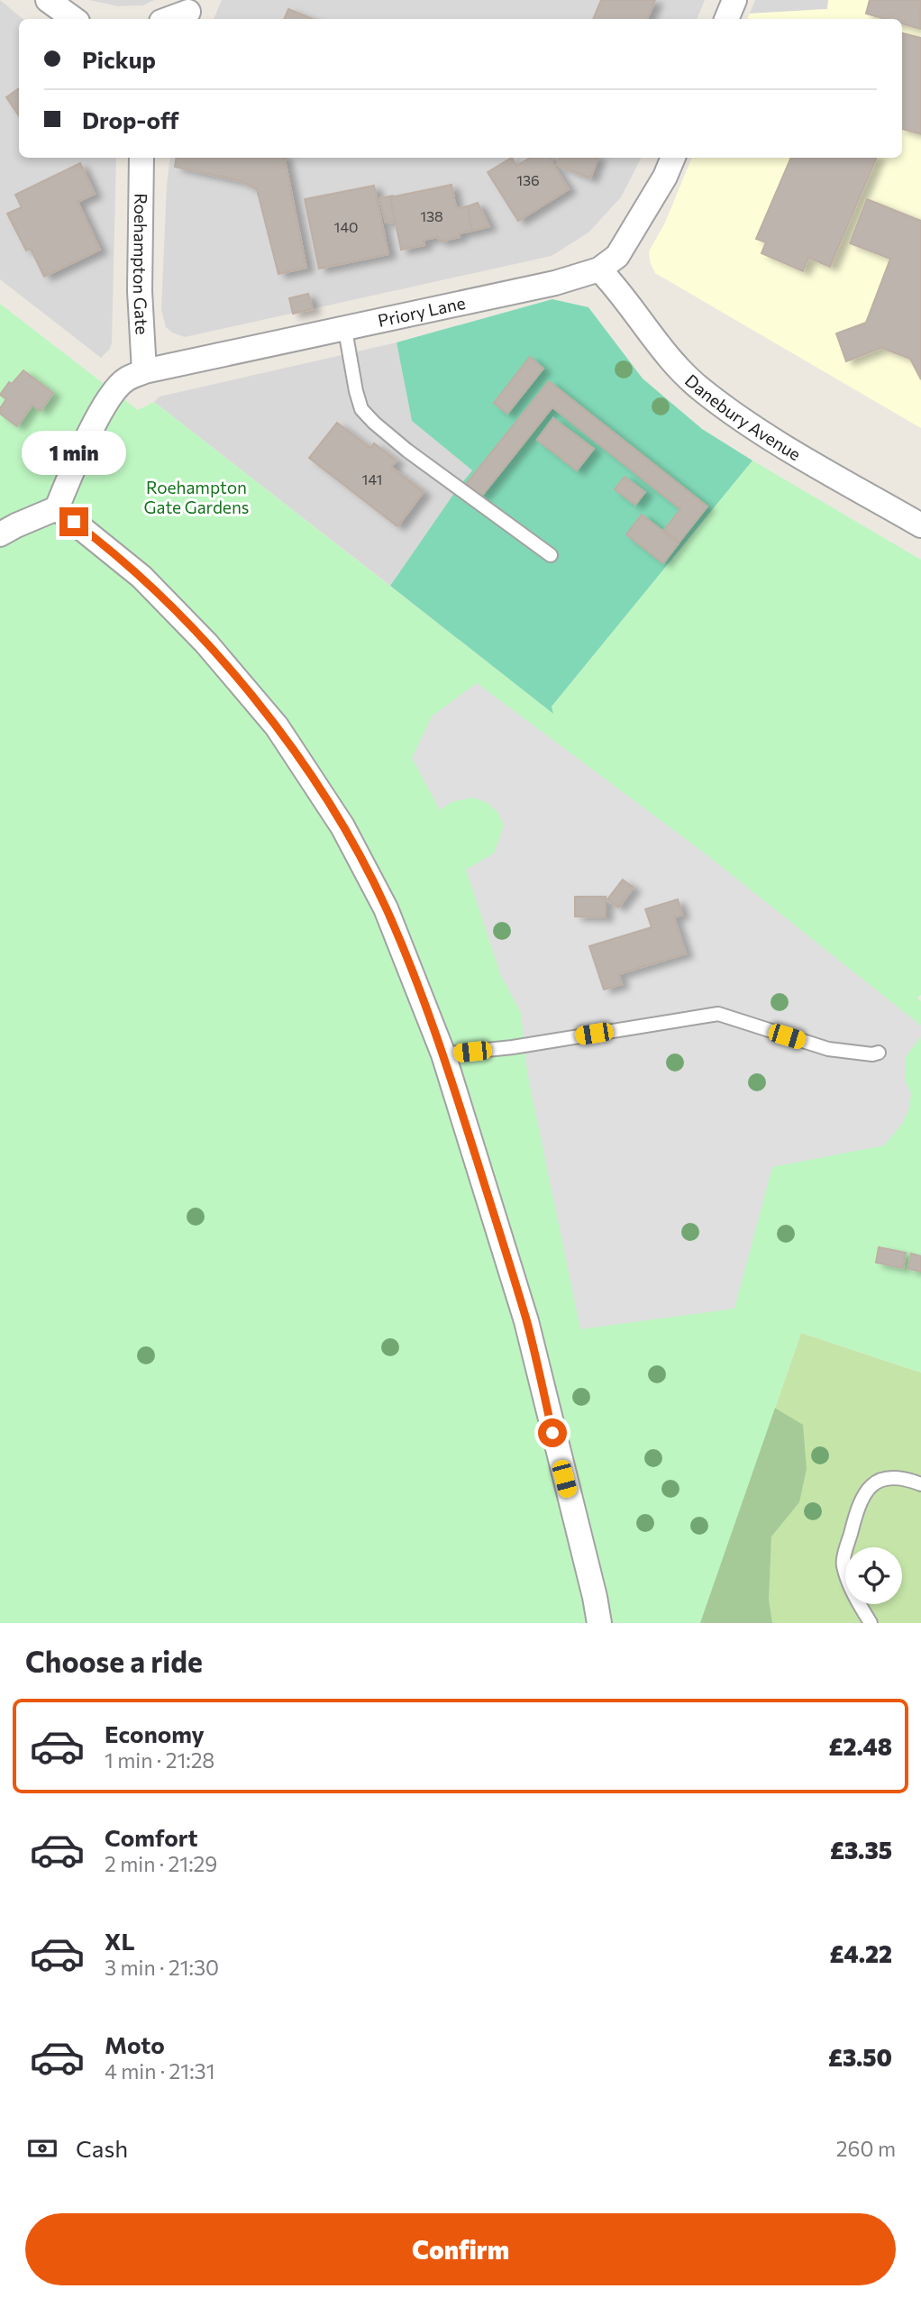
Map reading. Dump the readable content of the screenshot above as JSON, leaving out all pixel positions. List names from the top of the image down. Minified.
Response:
{"streets":{"street":["Roehampton Gate","Priory Lane","Danebury Avenue"]},"crossings":[["Roehampton Gate","Priory Lane"],["Priory Lane","Danebury Avenue"]],"parks":["Roehampton Gate Gardens"],"house_numbers":["136","138","140","141"],"page":{"banner":["Pickup","Drop-off"],"bubble":"1 min","heading":"Choose a ride","list":[{"name":"Economy","note":"1 min · 21:28","value":"£2.48"},{"name":"Comfort","note":"2 min · 21:29","value":"£3.35"},{"name":"XL","note":"3 min · 21:30","value":"£4.22"},{"name":"Moto","note":"4 min · 21:31","value":"£3.50"}],"pay":["Cash","260 m"],"buttons":"Confirm"}}
